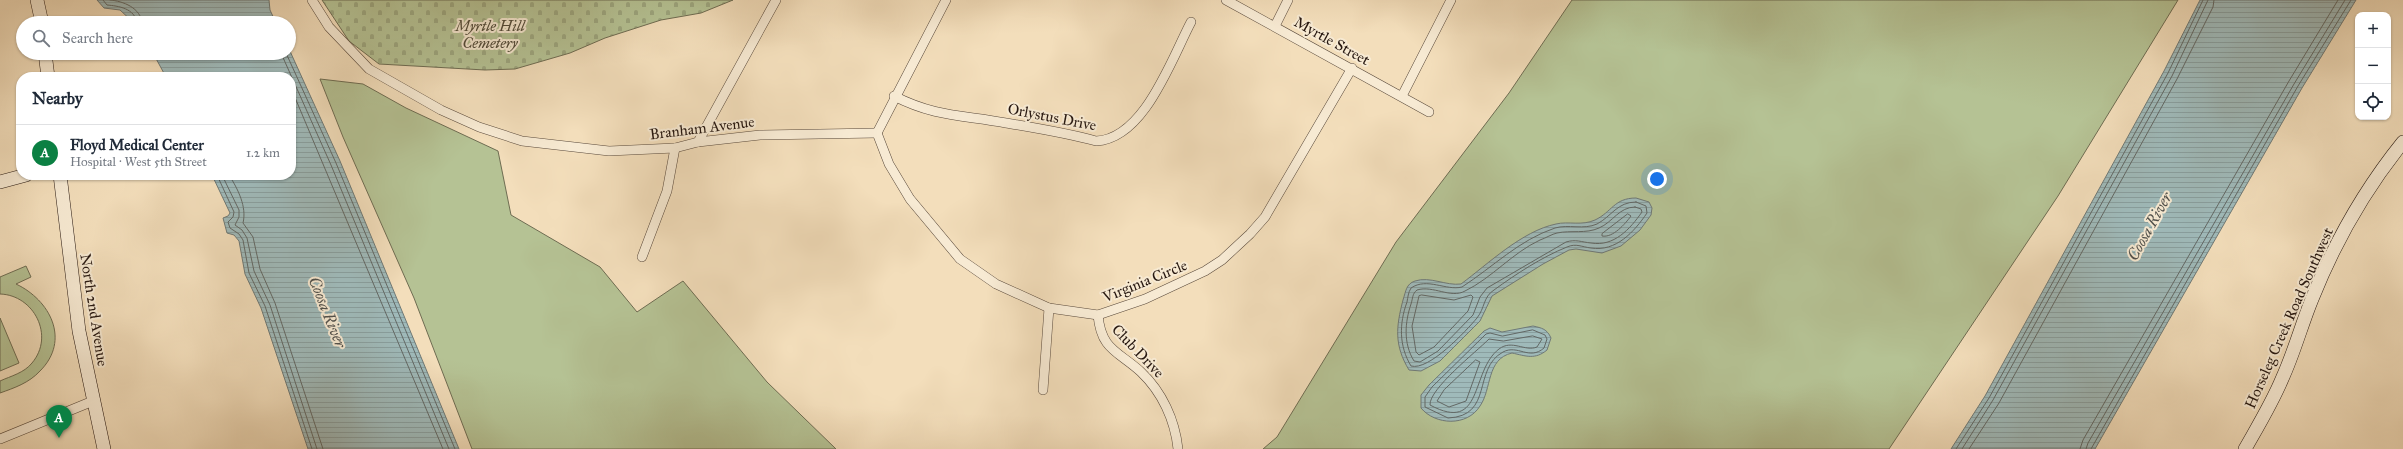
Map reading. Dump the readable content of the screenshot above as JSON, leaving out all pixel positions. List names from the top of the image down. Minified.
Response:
{"streets":{"street":["Myrtle Street","Orlystus Drive","Branham Avenue","Virginia Circle","North 2nd Avenue","Horseleg Creek Road Southwest","Club Drive"]},"crossings":[["Myrtle Street","Virginia Circle"],["Branham Avenue","Virginia Circle"],["Virginia Circle","Club Drive"]],"water":["Coosa River"],"parks":["Myrtle Hill Cemetery"],"page":{"map_buttons":["+","−"],"search":"Search here","heading":"Nearby","list":[{"mark":"A","name":"Floyd Medical Center","note":"Hospital · West 5th Street","value":"1.2 km"}],"pins":"A"}}
